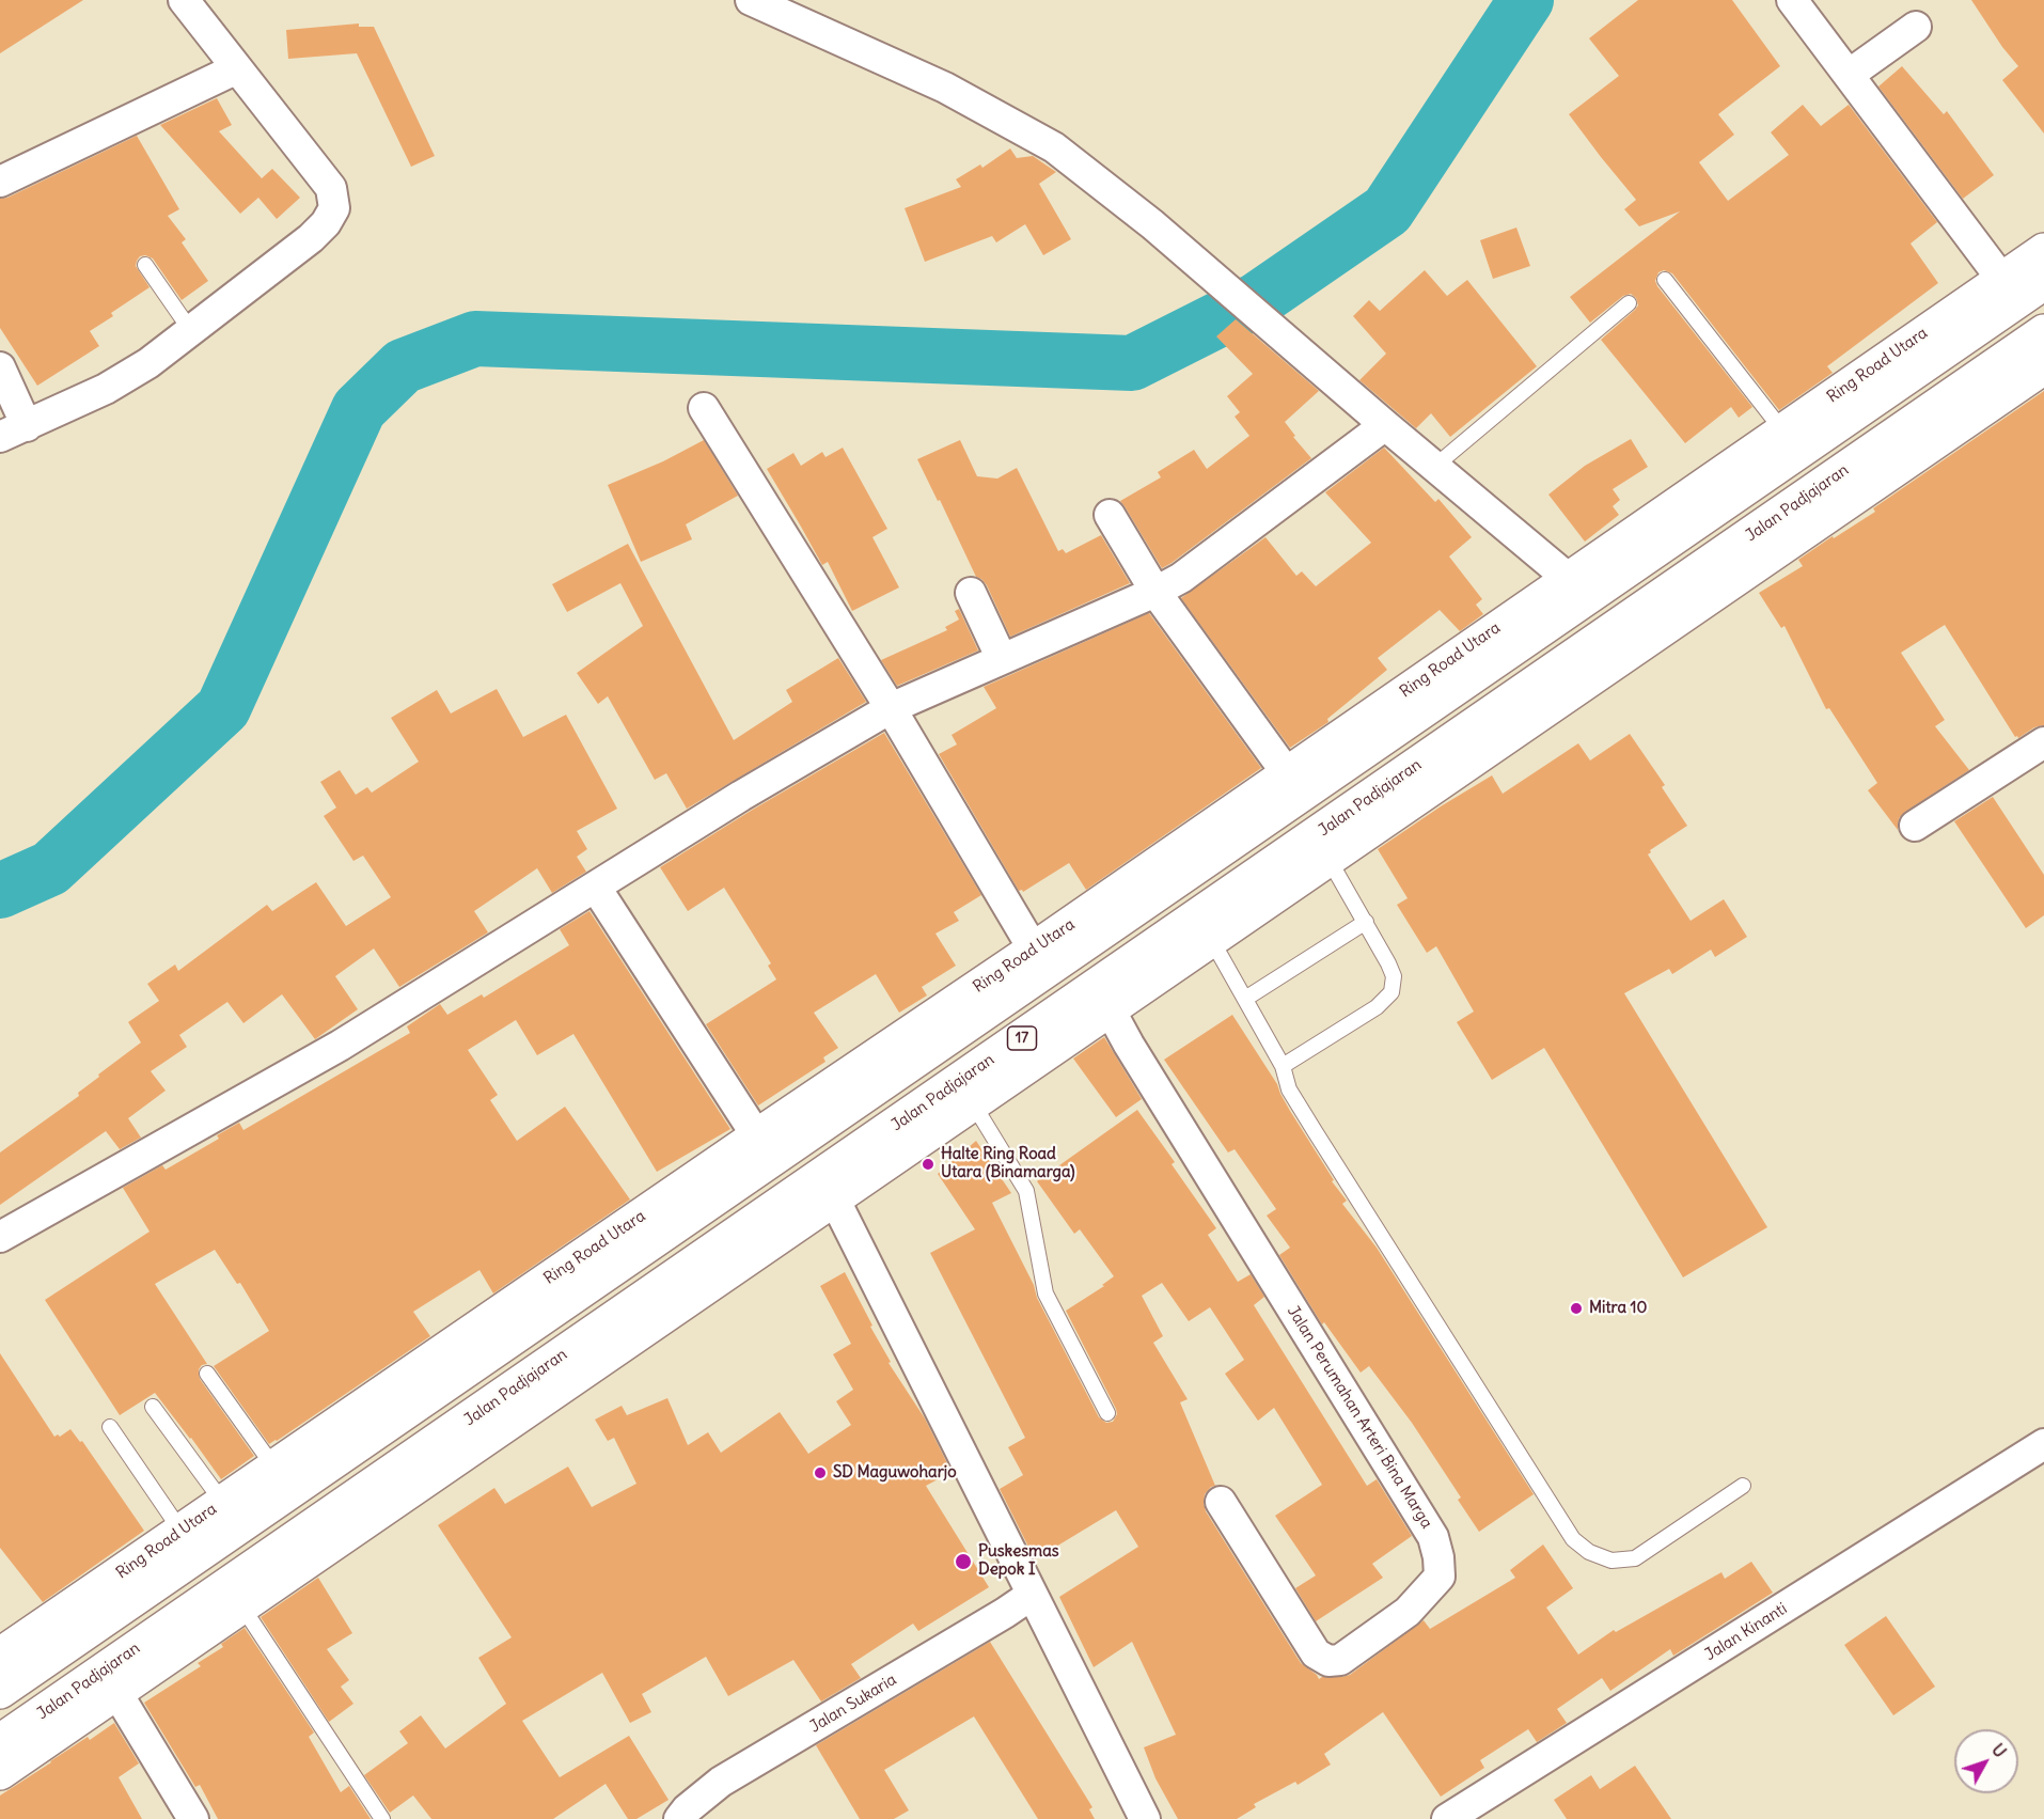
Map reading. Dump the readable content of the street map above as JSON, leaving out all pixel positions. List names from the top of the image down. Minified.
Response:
{"streets":{"main road":["Ring Road Utara","Jalan Padjajaran","17"],"street":["Jalan Perumahan Arteri Bina Marga","Jalan Kinanti","Jalan Sukaria"]},"crossings":[["Ring Road Utara","17"]],"places":["Halte Ring Road Utara (Binamarga)","Mitra 10","SD Maguwoharjo","Puskesmas Depok I"],"north":"top right"}
